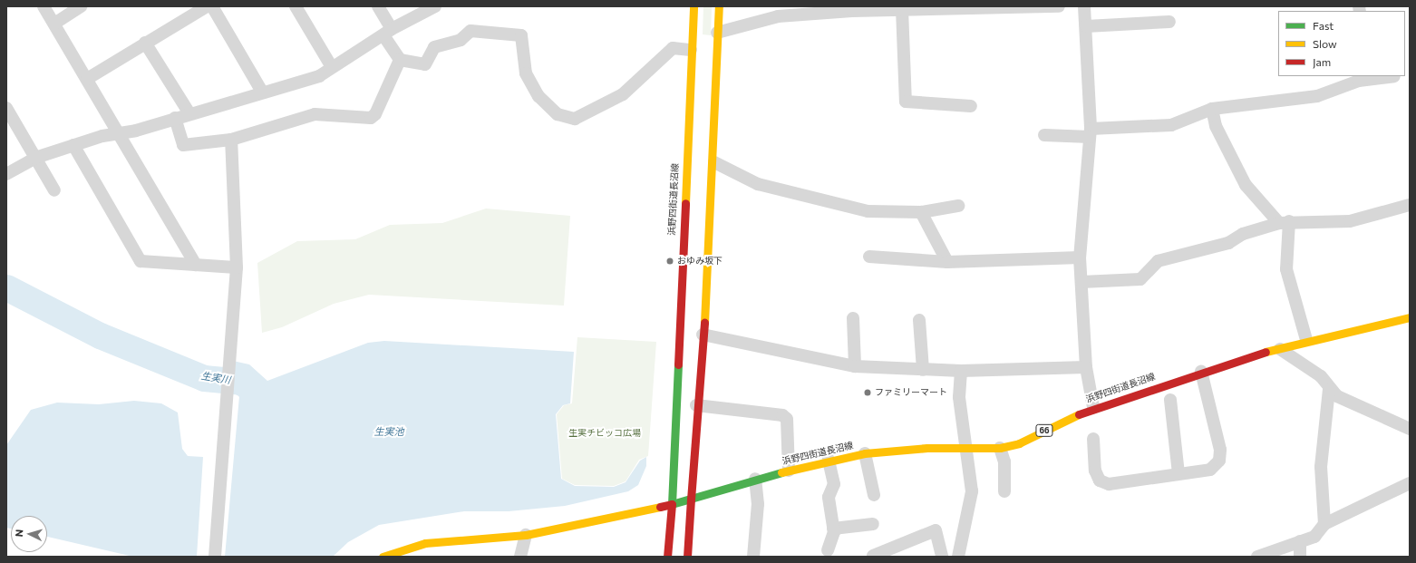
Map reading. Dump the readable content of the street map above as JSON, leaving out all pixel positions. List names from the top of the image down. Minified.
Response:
{"streets":{"main road":["浜野四街道長沼線","66"]},"water":["生実川","生実池"],"parks":["生実チビッコ広場"],"places":["おゆみ坂下","ファミリーマート"],"legend":["Fast","Slow","Jam"],"north":"left"}
